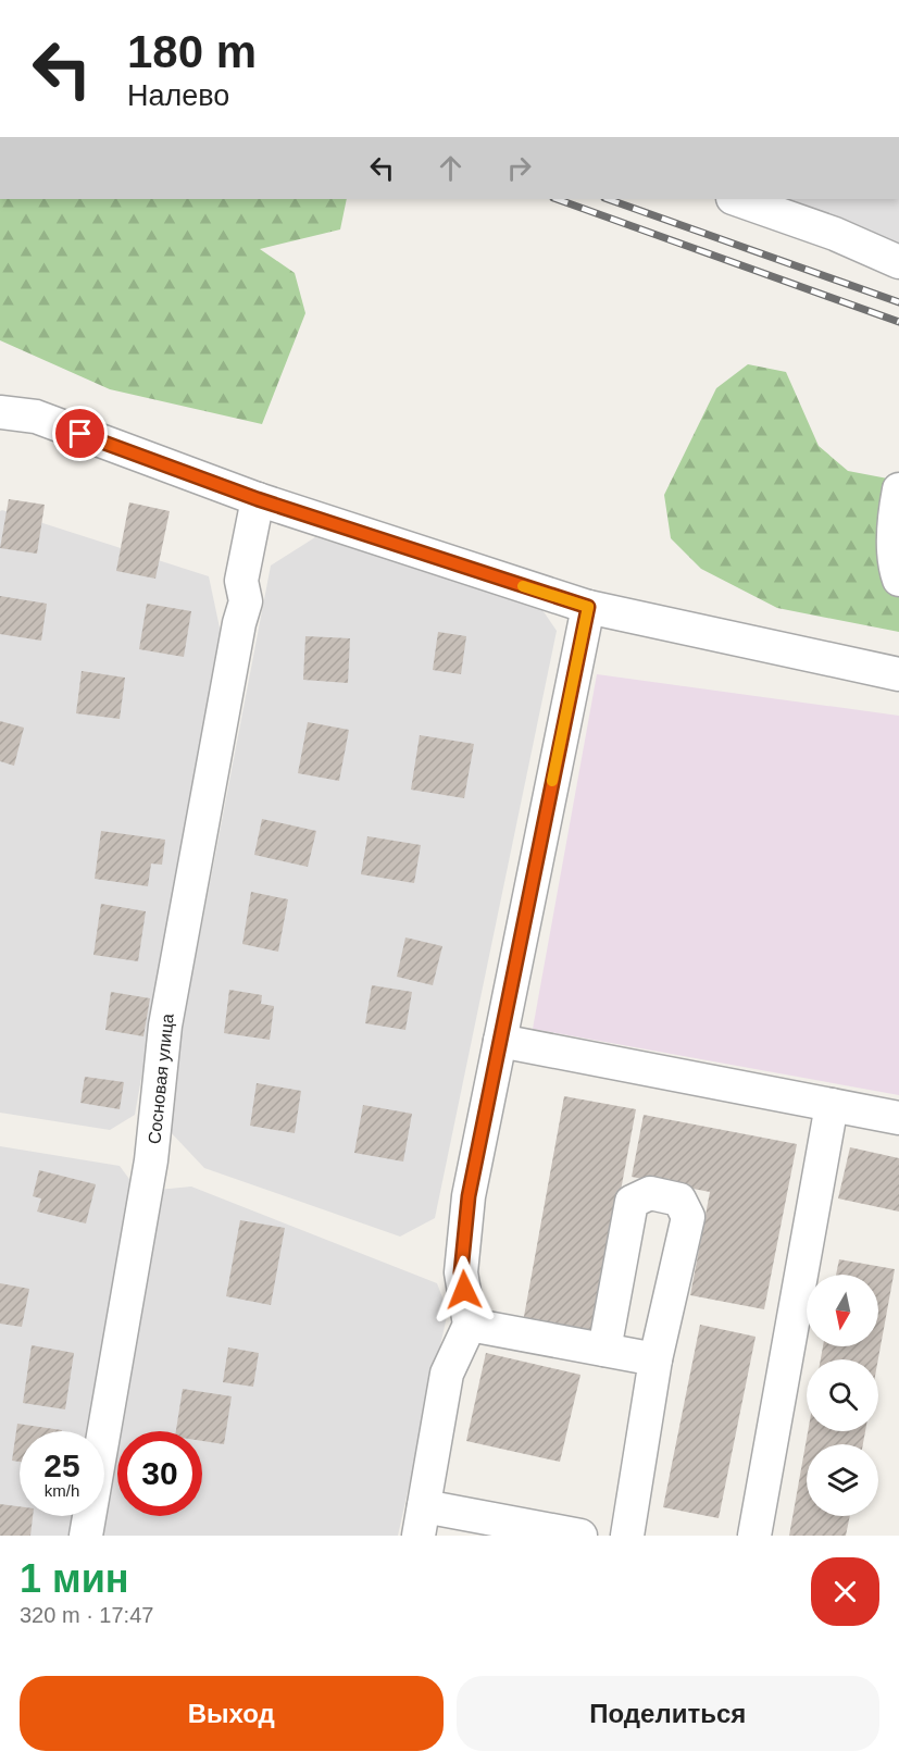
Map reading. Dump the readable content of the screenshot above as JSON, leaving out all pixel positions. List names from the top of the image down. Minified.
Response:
{"streets":{"street":["Сосновая улица"]},"north":"bottom","page":{"turn":["180 m","Налево"],"speed":"25 km/h","limit":"30","heading":["1 мин","320 m · 17:47"],"buttons":["Выход","Поделиться"]}}
